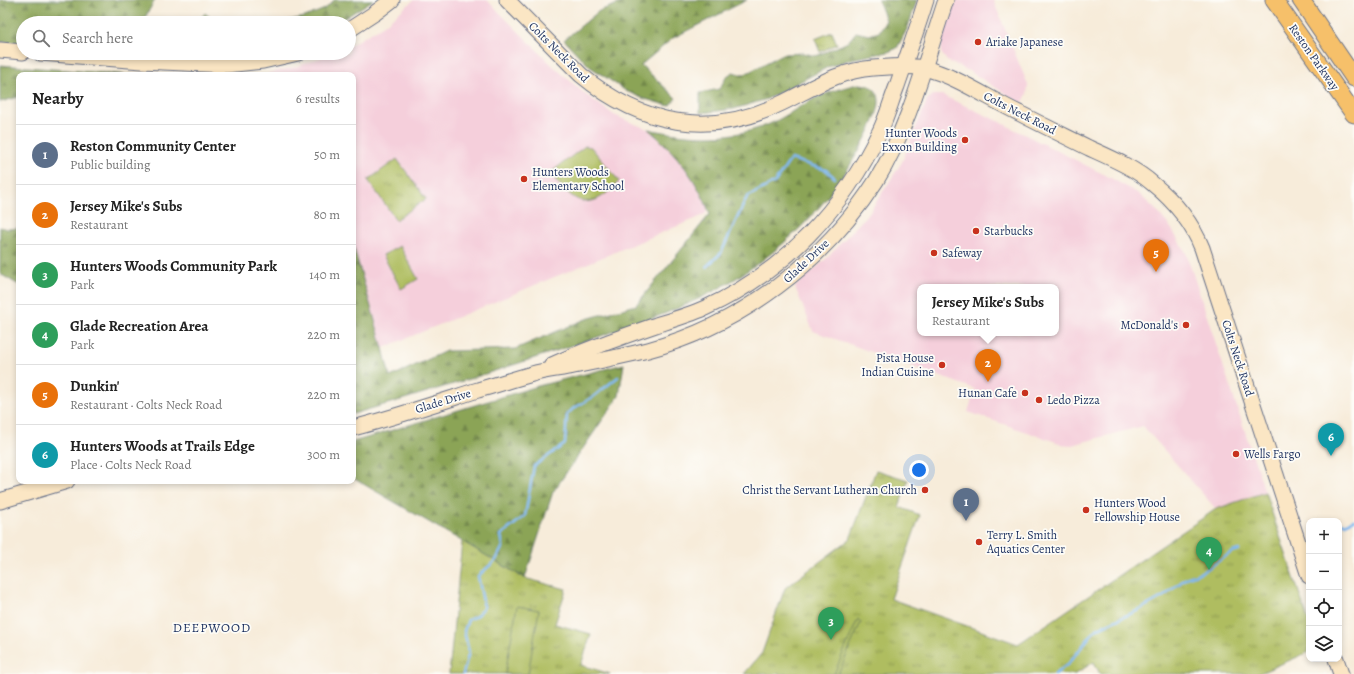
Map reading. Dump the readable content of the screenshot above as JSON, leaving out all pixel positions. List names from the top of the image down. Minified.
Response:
{"streets":{"main road":["Reston Parkway"],"street":["Colts Neck Road","Glade Drive"]},"crossings":[["Colts Neck Road","Glade Drive"]],"districts":["DEEPWOOD"],"places":["Ariake Japanese","Hunter Woods Exxon Building","Hunters Woods Elementary School","Starbucks","Safeway","McDonald's","Pista House Indian Cuisine","Hunan Cafe","Ledo Pizza","Wells Fargo","Christ the Servant Lutheran Church","Hunters Wood Fellowship House","Terry L. Smith Aquatics Center"],"page":{"search":"Search here","heading":["Nearby","6 results"],"list":[{"mark":"1","name":"Reston Community Center","note":"Public building","value":"50 m"},{"mark":"2","name":"Jersey Mike's Subs","note":"Restaurant","value":"80 m"},{"mark":"3","name":"Hunters Woods Community Park","note":"Park","value":"140 m"},{"mark":"4","name":"Glade Recreation Area","note":"Park","value":"220 m"},{"mark":"5","name":"Dunkin'","note":"Restaurant · Colts Neck Road","value":"220 m"},{"mark":"6","name":"Hunters Woods at Trails Edge","note":"Place · Colts Neck Road","value":"300 m"}],"pins":["5","2","6","1","4","3"],"popup":["Jersey Mike's Subs","Restaurant"],"map_buttons":["+","−"]}}
